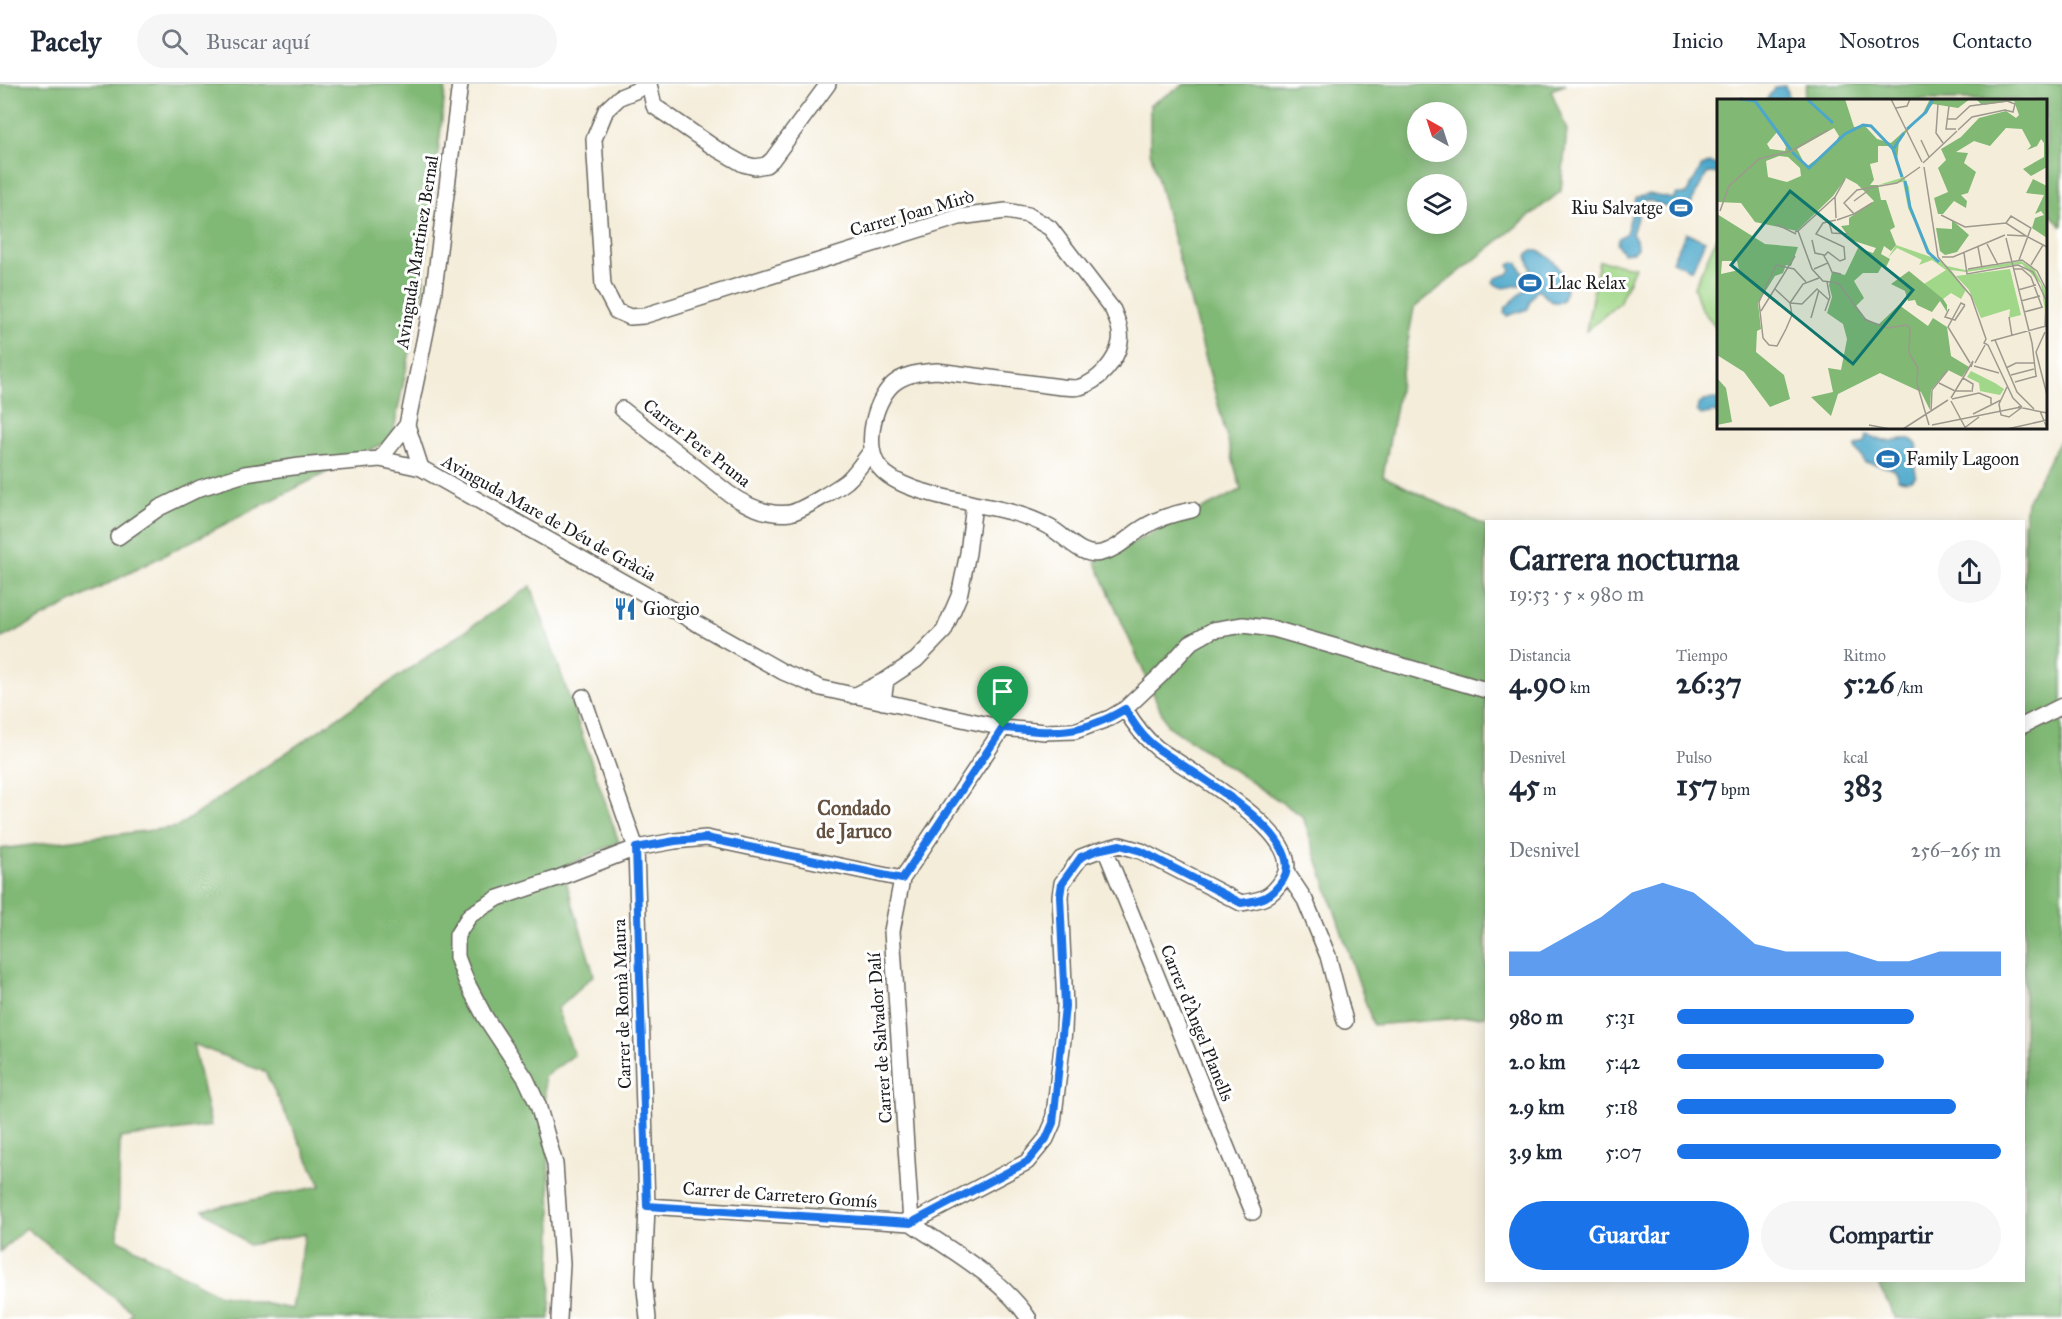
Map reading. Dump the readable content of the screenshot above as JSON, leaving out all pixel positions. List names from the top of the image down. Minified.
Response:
{"streets":{"street":["Carrer Joan Mirò","Avinguda Martinez Bernal","Carrer Pere Pruna","Avinguda Mare de Déu de Gràcia","Carrer de Romà Maura","Carrer d'Àngel Planells","Carrer de Salvador Dalí","Carrer de Carretero Gomís"]},"crossings":[["Carrer Joan Mirò","Carrer Pere Pruna"],["Avinguda Martinez Bernal","Avinguda Mare de Déu de Gràcia"],["Avinguda Mare de Déu de Gràcia","Carrer de Salvador Dalí"],["Carrer de Romà Maura","Carrer de Carretero Gomís"],["Carrer de Salvador Dalí","Carrer de Carretero Gomís"]],"districts":["Condado de Jaruco"],"places":{"sports":["Riu Salvatge","Llac Relax","Family Lagoon"],"restaurant":["Giorgio"]},"north":"top left","page":{"header":"Pacely","search":"Buscar aquí","nav":["Inicio","Mapa","Nosotros","Contacto"],"heading":["Carrera nocturna","19:53 · 5 × 980 m"],"stats":[["Distancia","4.90 km"],["Tiempo","26:37"],["Ritmo","5:26 /km"],["Desnivel","45 m"],["Pulso","157 bpm"],["kcal","383"]],"chart":["Desnivel","256–265 m"],"list":[{"name":"980 m","note":"5:31"},{"name":"2.0 km","note":"5:42"},{"name":"2.9 km","note":"5:18"},{"name":"3.9 km","note":"5:07"}],"buttons":["Guardar","Compartir"]}}
